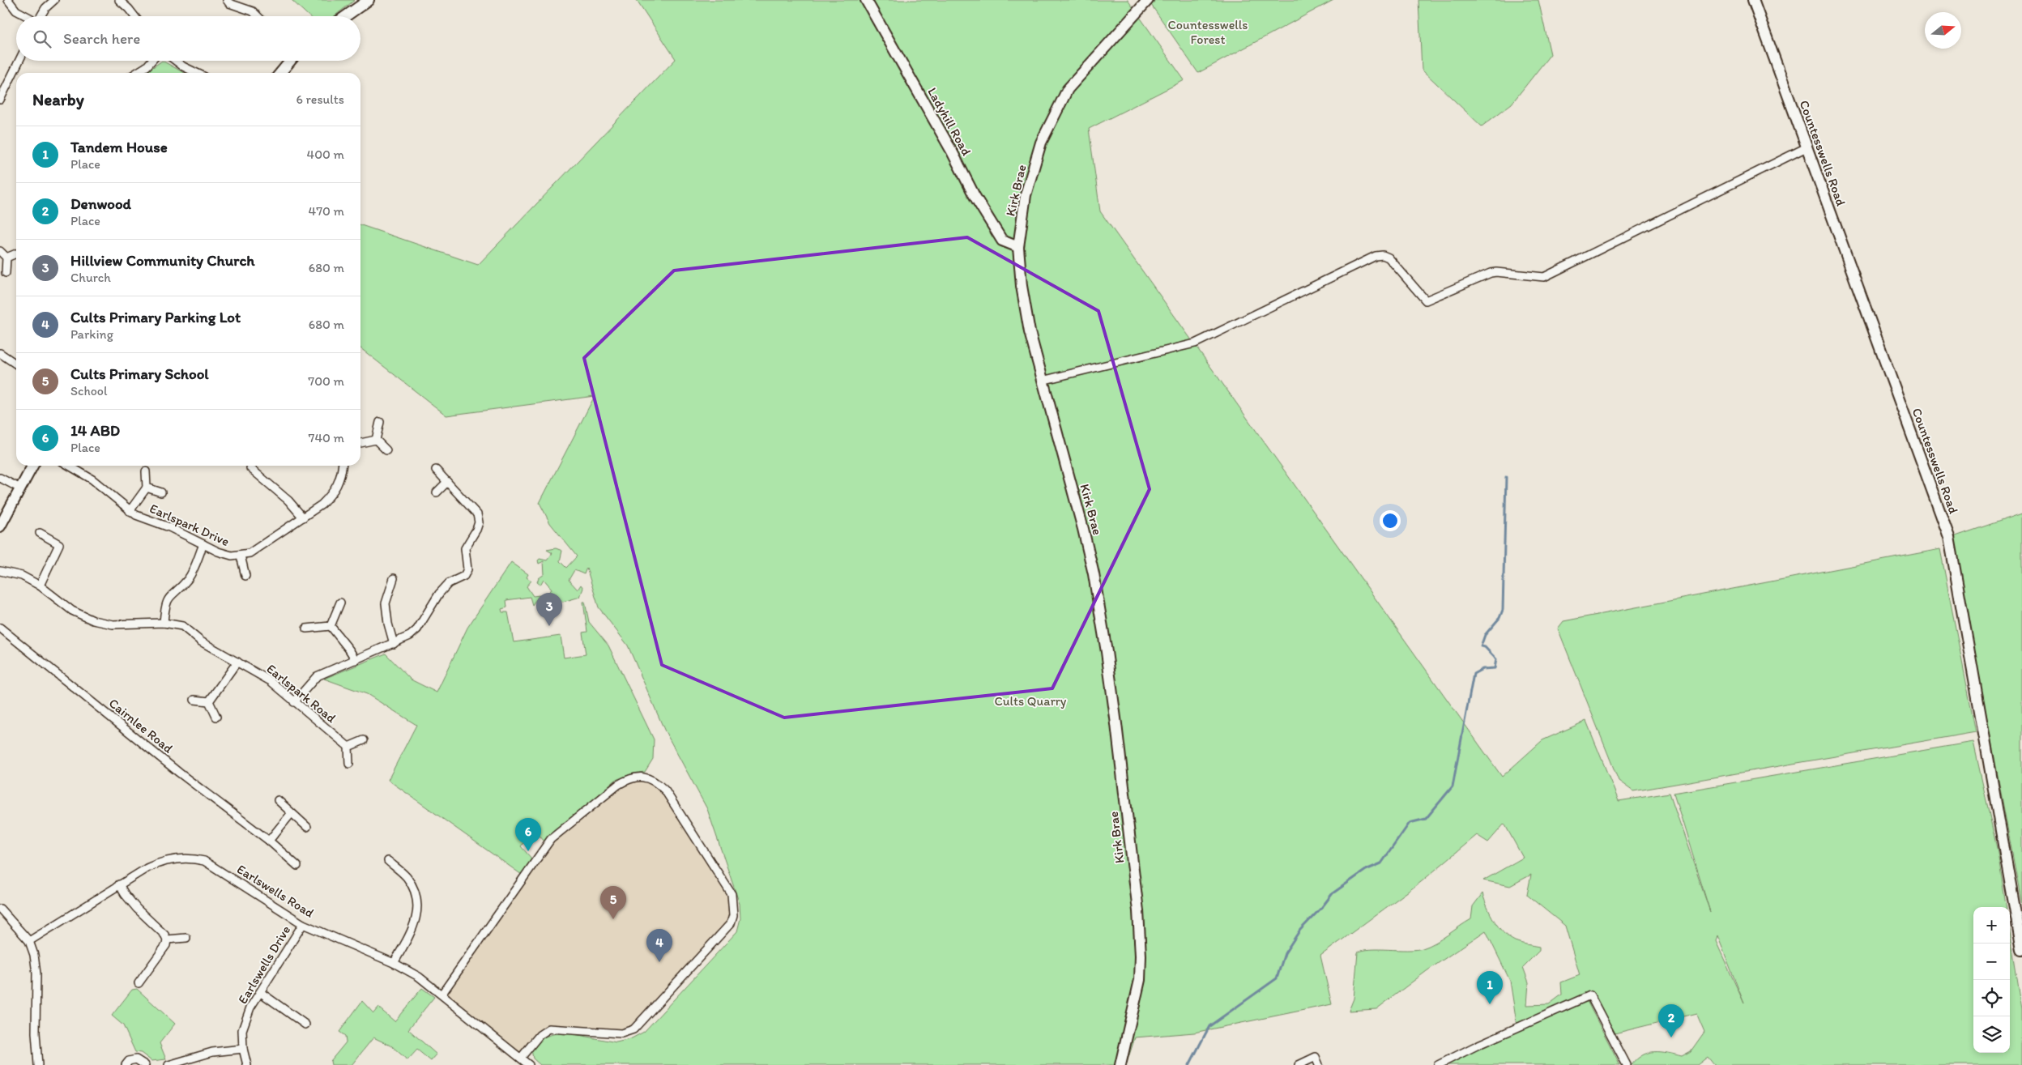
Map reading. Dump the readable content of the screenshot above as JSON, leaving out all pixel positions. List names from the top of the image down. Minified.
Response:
{"streets":{"street":["Ladyhill Road","Countesswells Road","Kirk Brae","Earlspark Drive","Earlspark Road","Cairnlee Road","Earlswells Road","Earlswells Drive"]},"crossings":[["Ladyhill Road","Kirk Brae"],["Earlswells Road","Earlswells Drive"]],"parks":["Countesswells Forest","Cults Quarry"],"north":"right","page":{"search":"Search here","heading":["Nearby","6 results"],"list":[{"mark":"1","name":"Tandem House","note":"Place","value":"400 m"},{"mark":"2","name":"Denwood","note":"Place","value":"470 m"},{"mark":"3","name":"Hillview Community Church","note":"Church","value":"680 m"},{"mark":"4","name":"Cults Primary Parking Lot","note":"Parking","value":"680 m"},{"mark":"5","name":"Cults Primary School","note":"School","value":"700 m"},{"mark":"6","name":"14 ABD","note":"Place","value":"740 m"}],"pins":["3","6","5","4","1","2"],"map_buttons":["+","−"]}}
